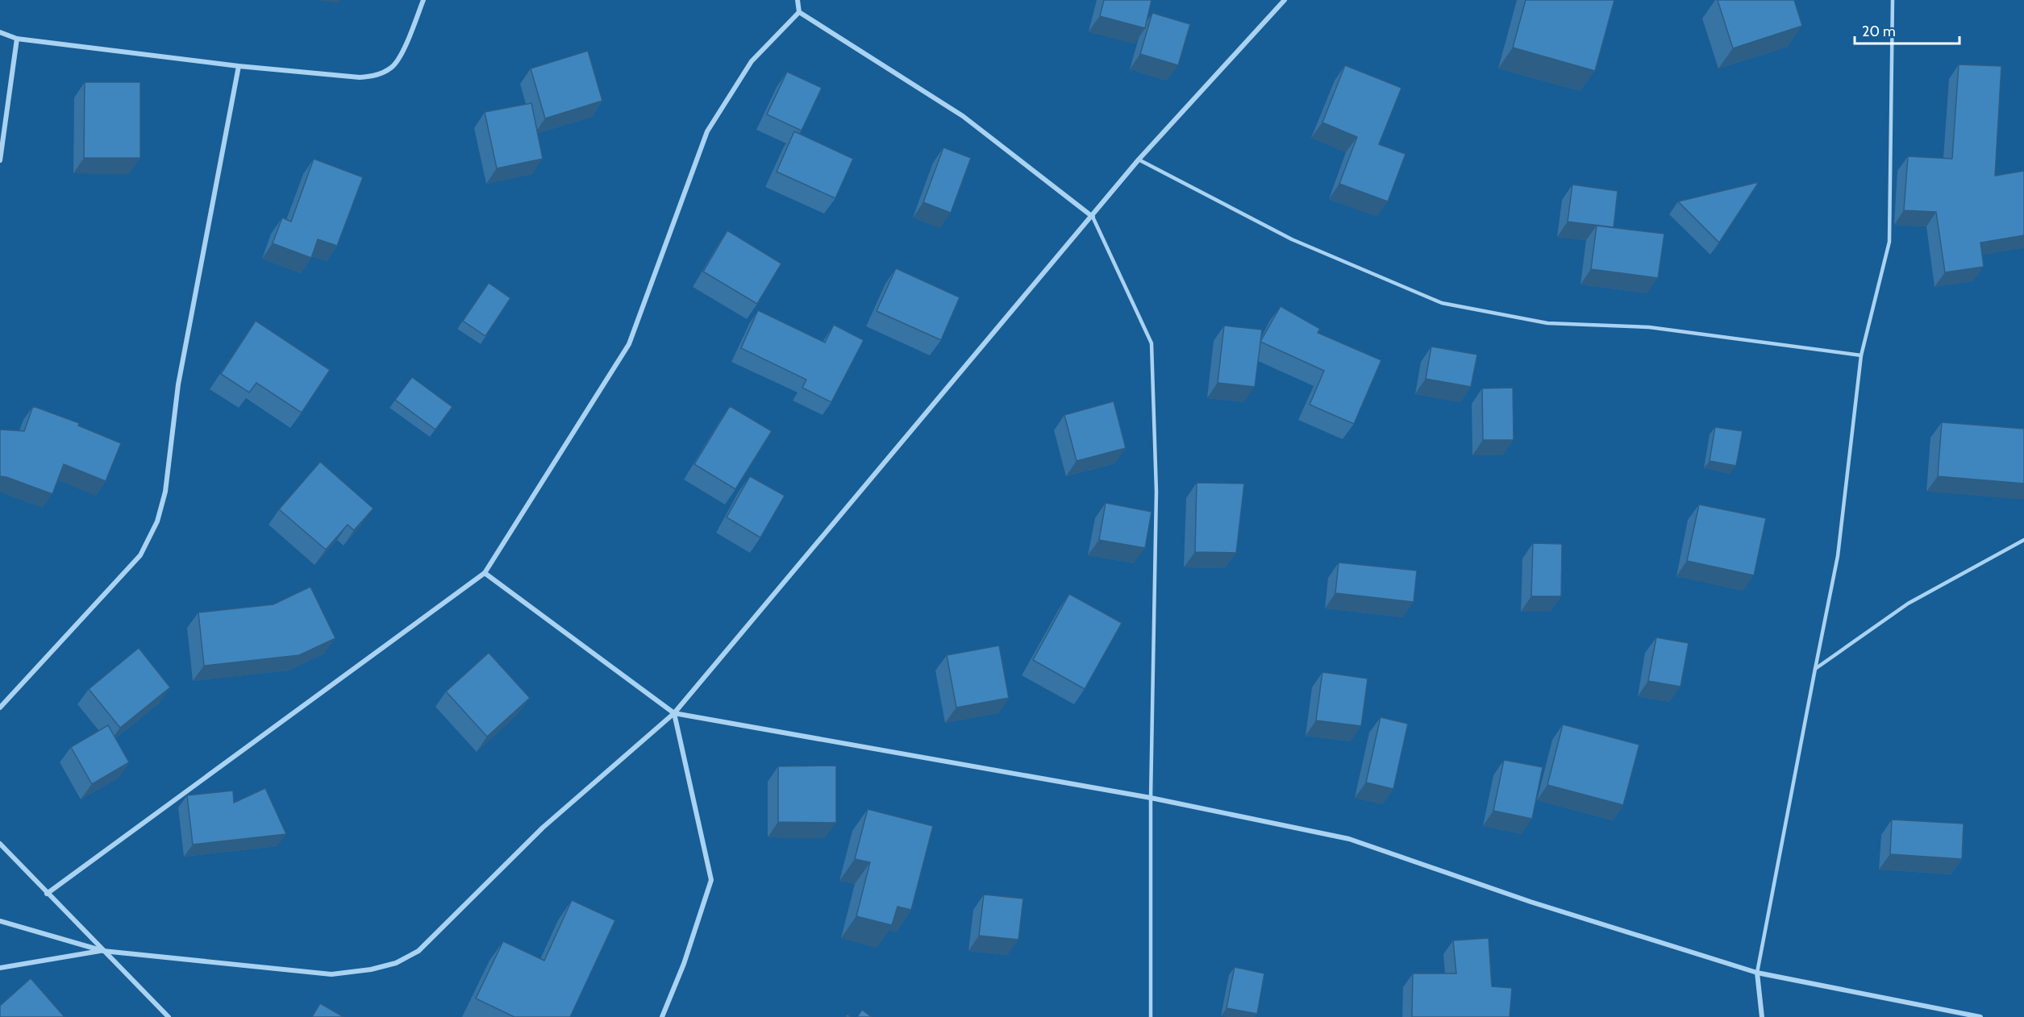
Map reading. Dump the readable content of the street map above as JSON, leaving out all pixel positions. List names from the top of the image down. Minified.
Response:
{"scale_bar":"20 m"}
